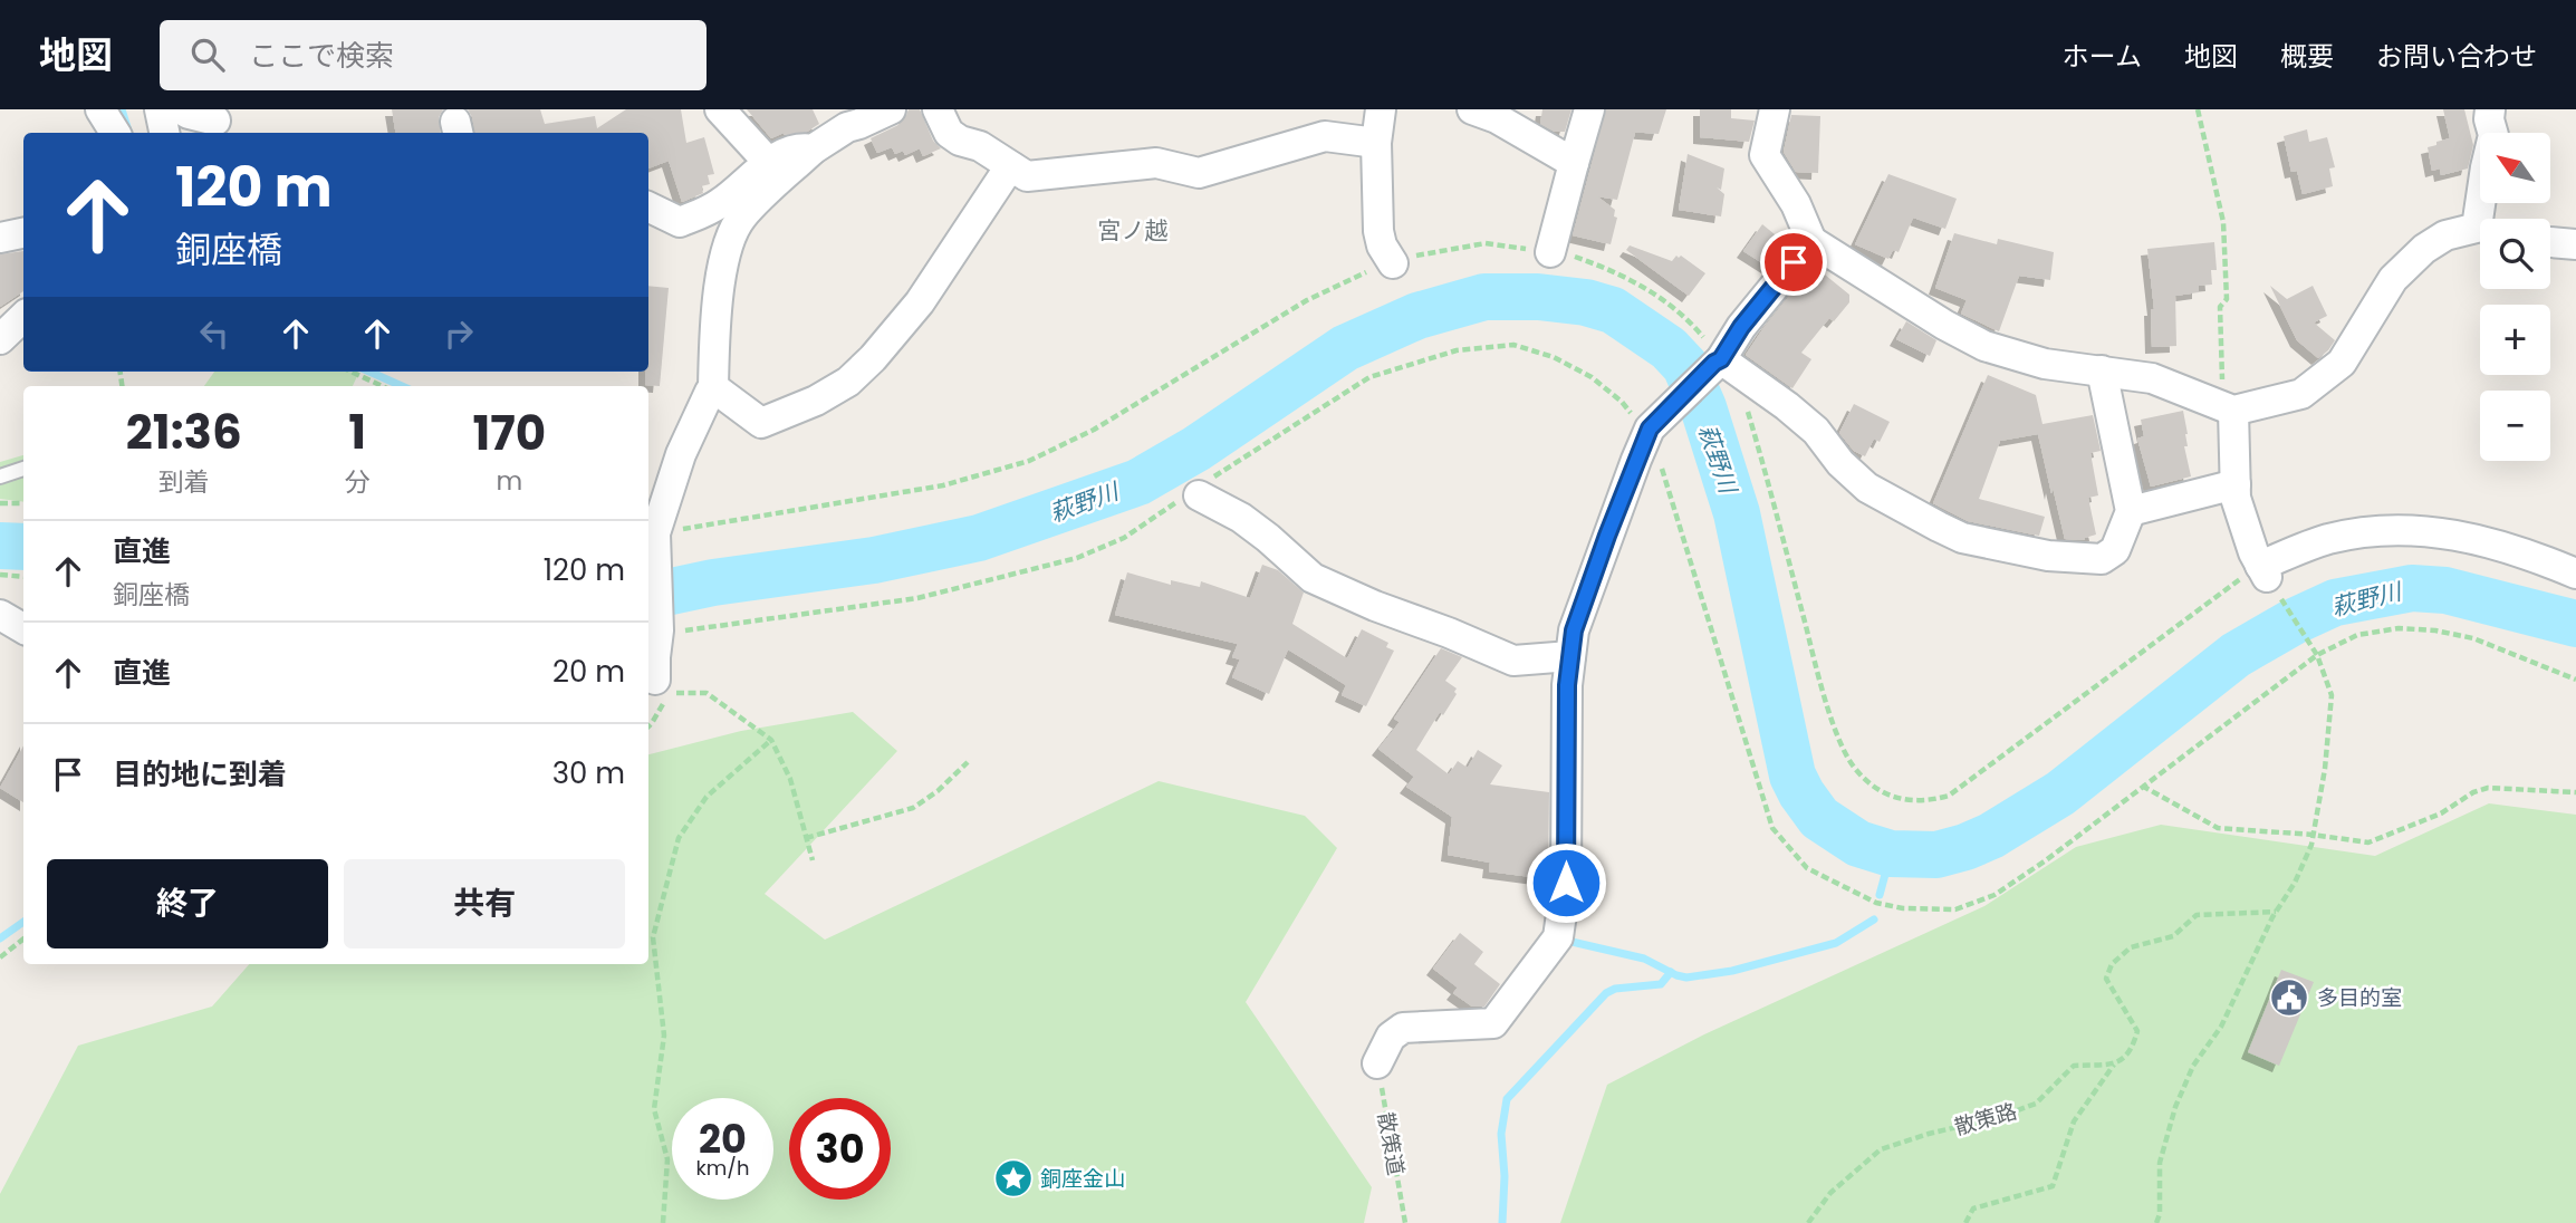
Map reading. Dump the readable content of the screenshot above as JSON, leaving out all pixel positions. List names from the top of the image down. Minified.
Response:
{"streets":{"path":["散策路","散策道"]},"districts":["宮ノ越"],"water":["萩野川"],"places":{"public building":["多目的室"],"place":["銅座金山"]},"north":"top left","page":{"header":"地図","search":"ここで検索","nav":["ホーム","地図","概要","お問い合わせ"],"map_buttons":["+","−"],"turn":["120 m","銅座橋"],"eta":["21:36","到着","1","分","170","m"],"list":[{"name":"直進","note":"銅座橋","value":"120 m"},{"name":"直進","value":"20 m"},{"name":"目的地に到着","value":"30 m"}],"buttons":["終了","共有"],"speed":"20 km/h","limit":"30"}}
